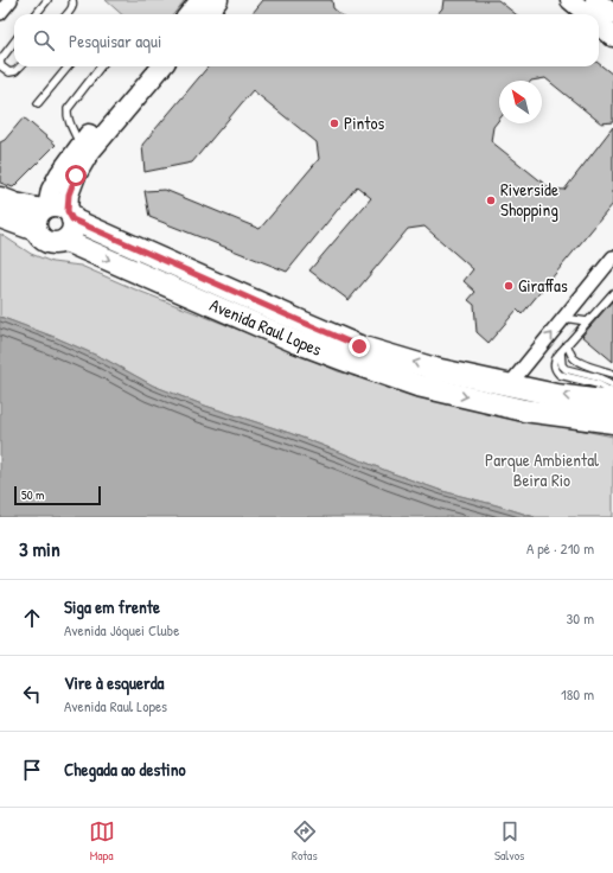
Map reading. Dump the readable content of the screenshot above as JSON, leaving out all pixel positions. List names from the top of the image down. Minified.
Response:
{"streets":{"main road":["Avenida Raul Lopes"]},"parks":["Parque Ambiental Beira Rio"],"places":["Pintos","Riverside Shopping","Giraffas"],"scale_bar":"50 m","north":"top left","page":{"search":"Pesquisar aqui","scale":"50 m","heading":["3 min","A pé · 210 m"],"list":[["Siga em frente","Avenida Jóquei Clube","30 m"],["Vire à esquerda","Avenida Raul Lopes","180 m"],"Chegada ao destino"],"nav":["Mapa","Rotas","Salvos"]}}
